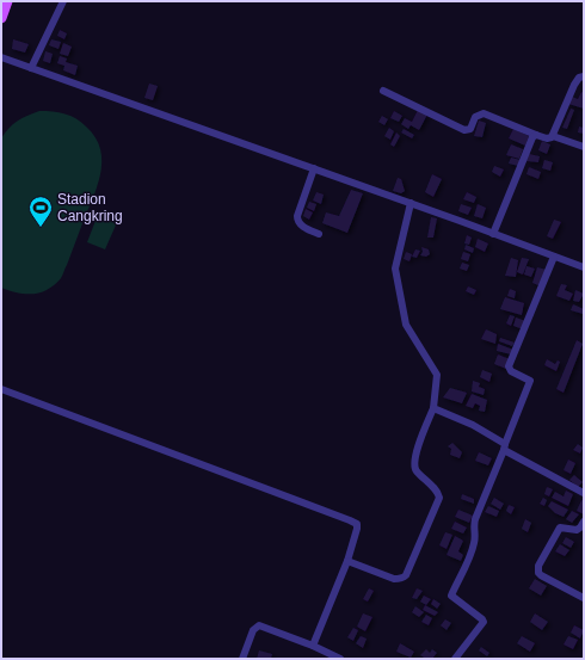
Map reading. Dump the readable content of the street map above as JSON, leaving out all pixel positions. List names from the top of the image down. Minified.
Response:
{"places":{"sports":["Stadion Cangkring"]}}
